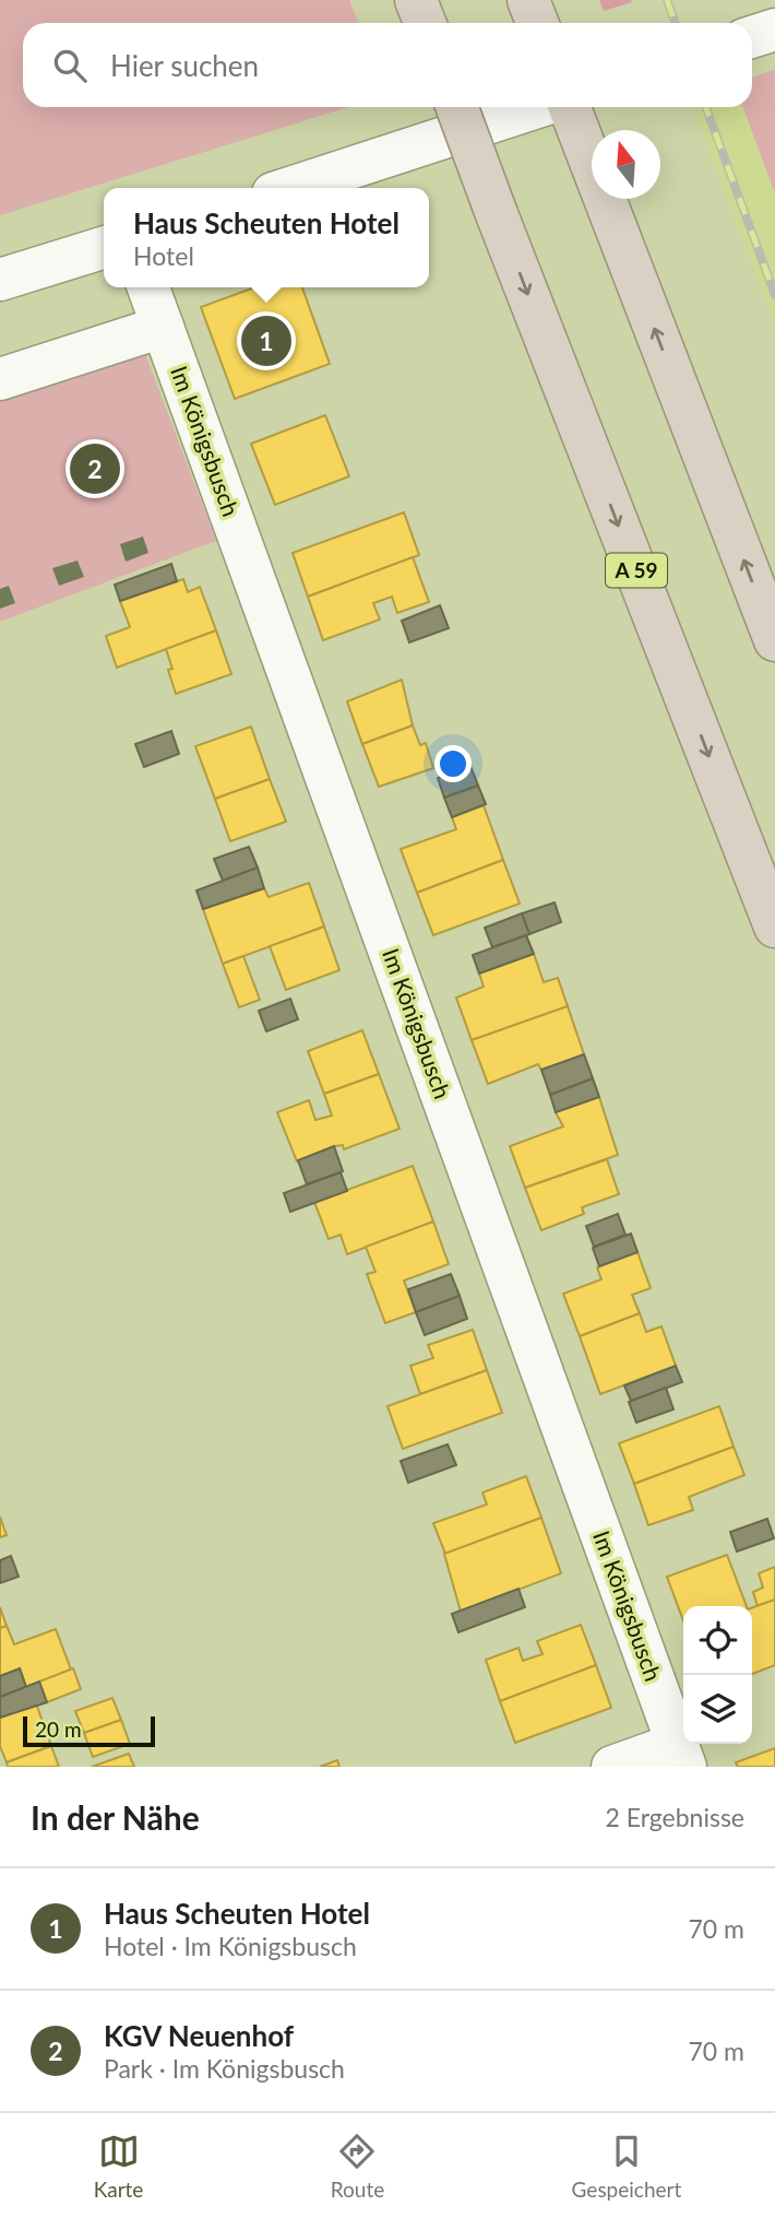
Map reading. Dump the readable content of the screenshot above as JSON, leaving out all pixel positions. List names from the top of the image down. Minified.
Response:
{"streets":{"highway":["A 59"],"street":["Im Königsbusch"]},"scale_bar":"20 m","north":"top","page":{"search":"Hier suchen","popup":["Haus Scheuten Hotel","Hotel"],"pins":["1","2"],"scale":"20 m","heading":["In der Nähe","2 Ergebnisse"],"list":[{"mark":"1","name":"Haus Scheuten Hotel","note":"Hotel · Im Königsbusch","value":"70 m"},{"mark":"2","name":"KGV Neuenhof","note":"Park · Im Königsbusch","value":"70 m"}],"nav":["Karte","Route","Gespeichert"]}}
